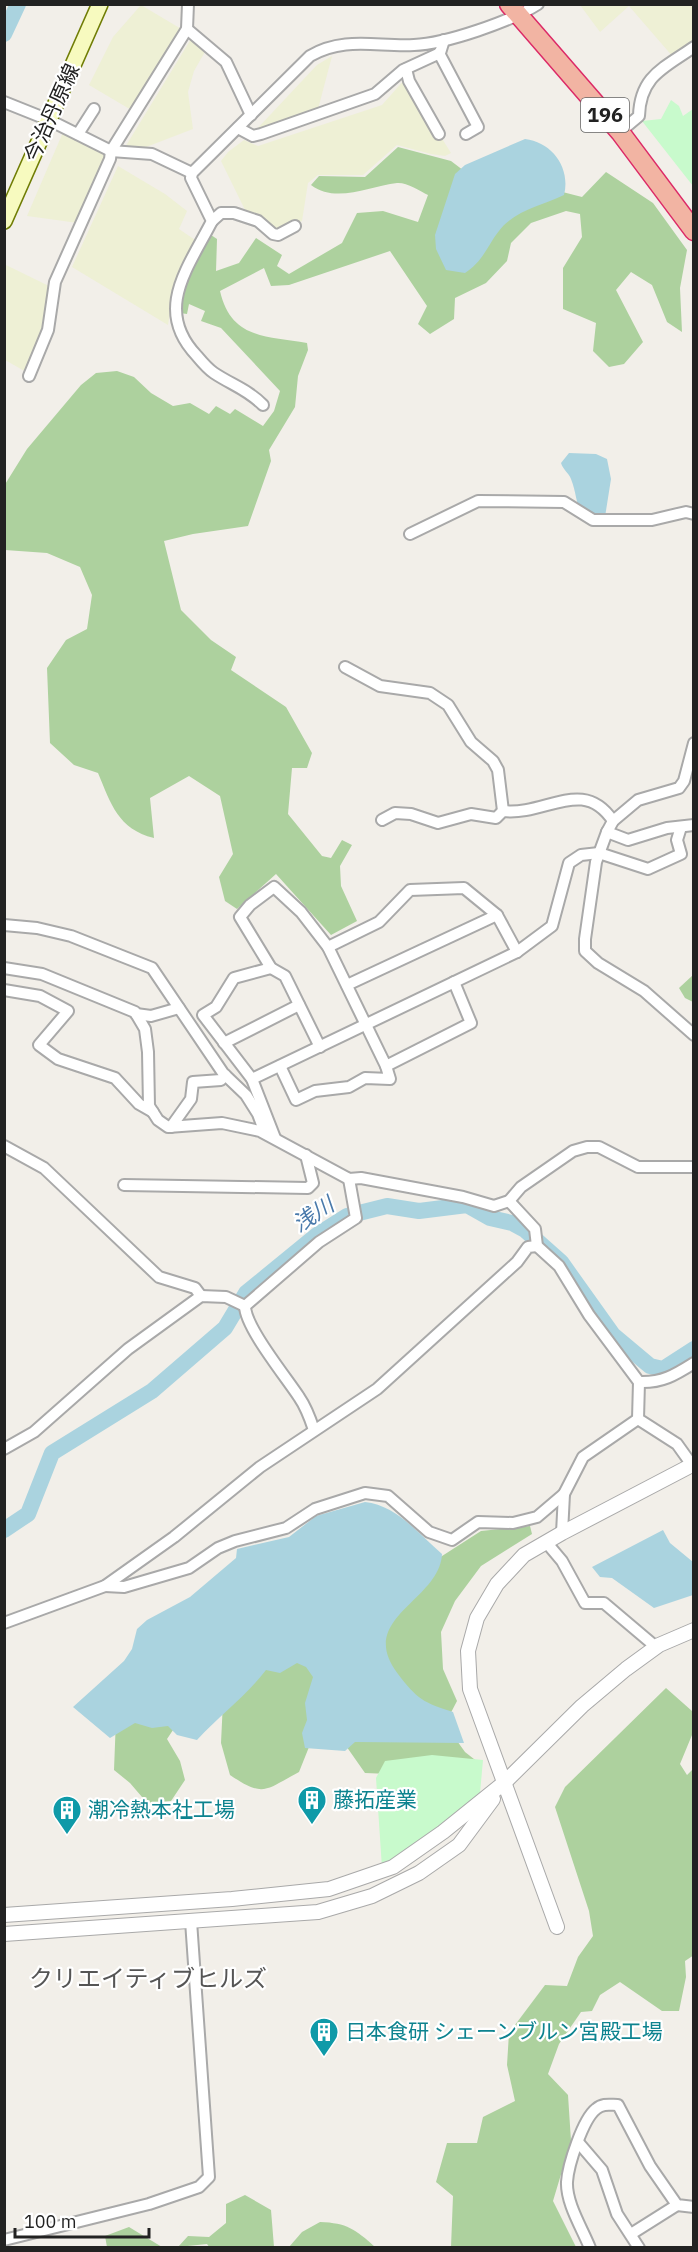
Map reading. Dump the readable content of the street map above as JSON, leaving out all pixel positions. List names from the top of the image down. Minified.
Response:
{"streets":{"highway":["196"],"main road":["今治丹原線"]},"districts":["クリエイティブヒルズ"],"water":["浅川"],"places":{"building":["藤拓産業","潮冷熱本社工場","日本食研 シェーンブルン宮殿工場"]},"scale_bar":"100 m"}
